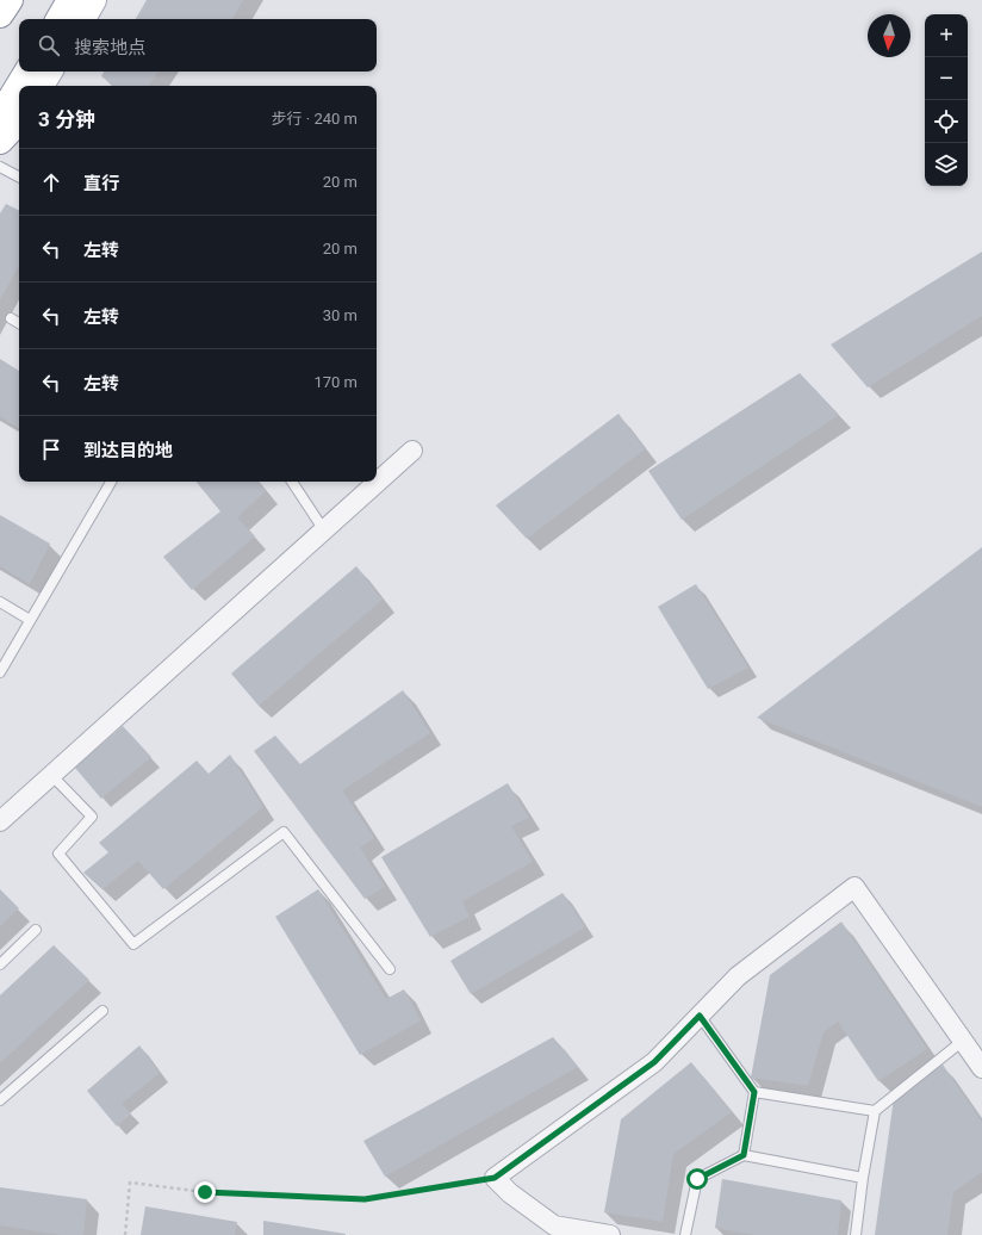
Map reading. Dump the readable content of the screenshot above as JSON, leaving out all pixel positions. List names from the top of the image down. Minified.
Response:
{"north":"bottom","page":{"map_buttons":["+","−"],"search":"搜索地点","heading":["3 分钟","步行 · 240 m"],"list":[["直行","20 m"],["左转","20 m"],["左转","30 m"],["左转","170 m"],"到达目的地"]}}
